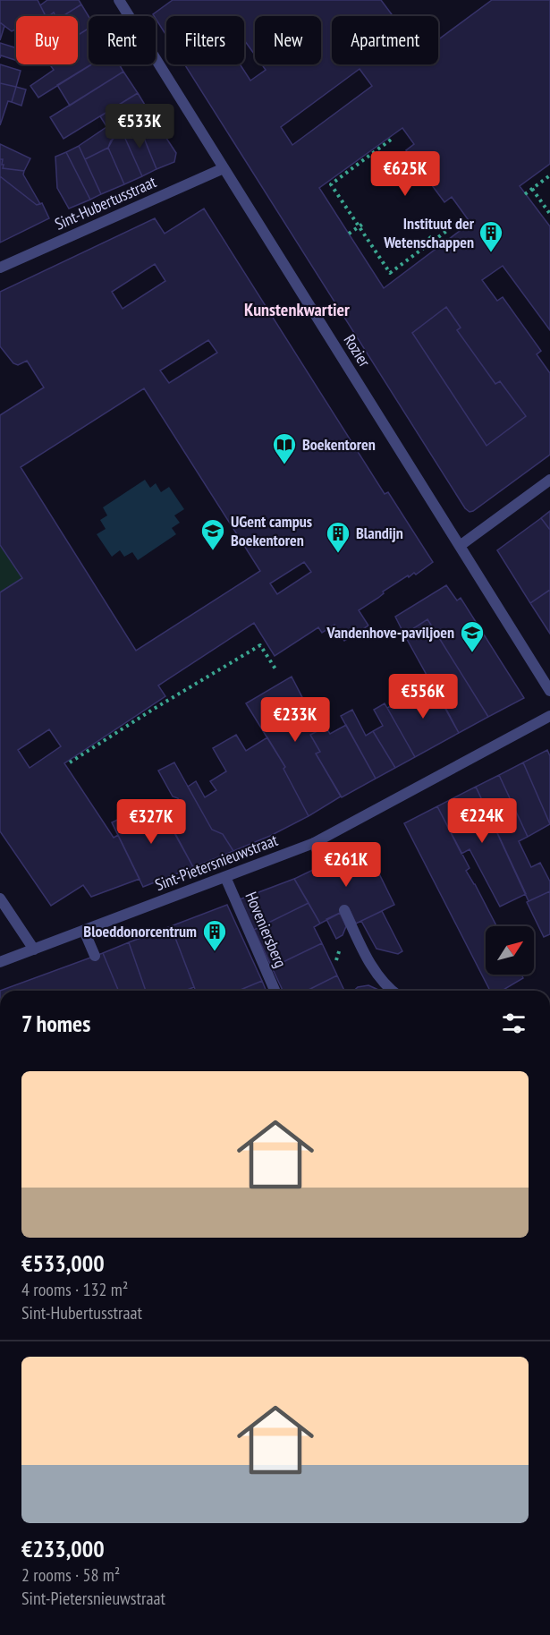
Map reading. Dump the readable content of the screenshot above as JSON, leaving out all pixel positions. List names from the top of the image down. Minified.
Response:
{"streets":{"street":["Sint-Hubertusstraat","Rozier","Sint-Pietersnieuwstraat","Hoveniersberg"]},"crossings":[["Sint-Hubertusstraat","Rozier"],["Sint-Pietersnieuwstraat","Hoveniersberg"]],"districts":["Kunstenkwartier"],"places":{"building":["Instituut der Wetenschappen","Blandijn","Bloeddonorcentrum"],"library":["Boekentoren"],"school or university":["UGent campus Boekentoren","Vandenhove-paviljoen"]},"north":"top right","page":{"chip":["Buy","Rent","Filters","New","Apartment"],"price":["€533K","€625K","€556K","€233K","€224K","€327K","€261K"],"heading":"7 homes","list":[{"name":"€533,000","note":"4 rooms · 132 m² · Sint-Hubertusstraat"},{"name":"€233,000","note":"2 rooms · 58 m² · Sint-Pietersnieuwstraat"}]}}
